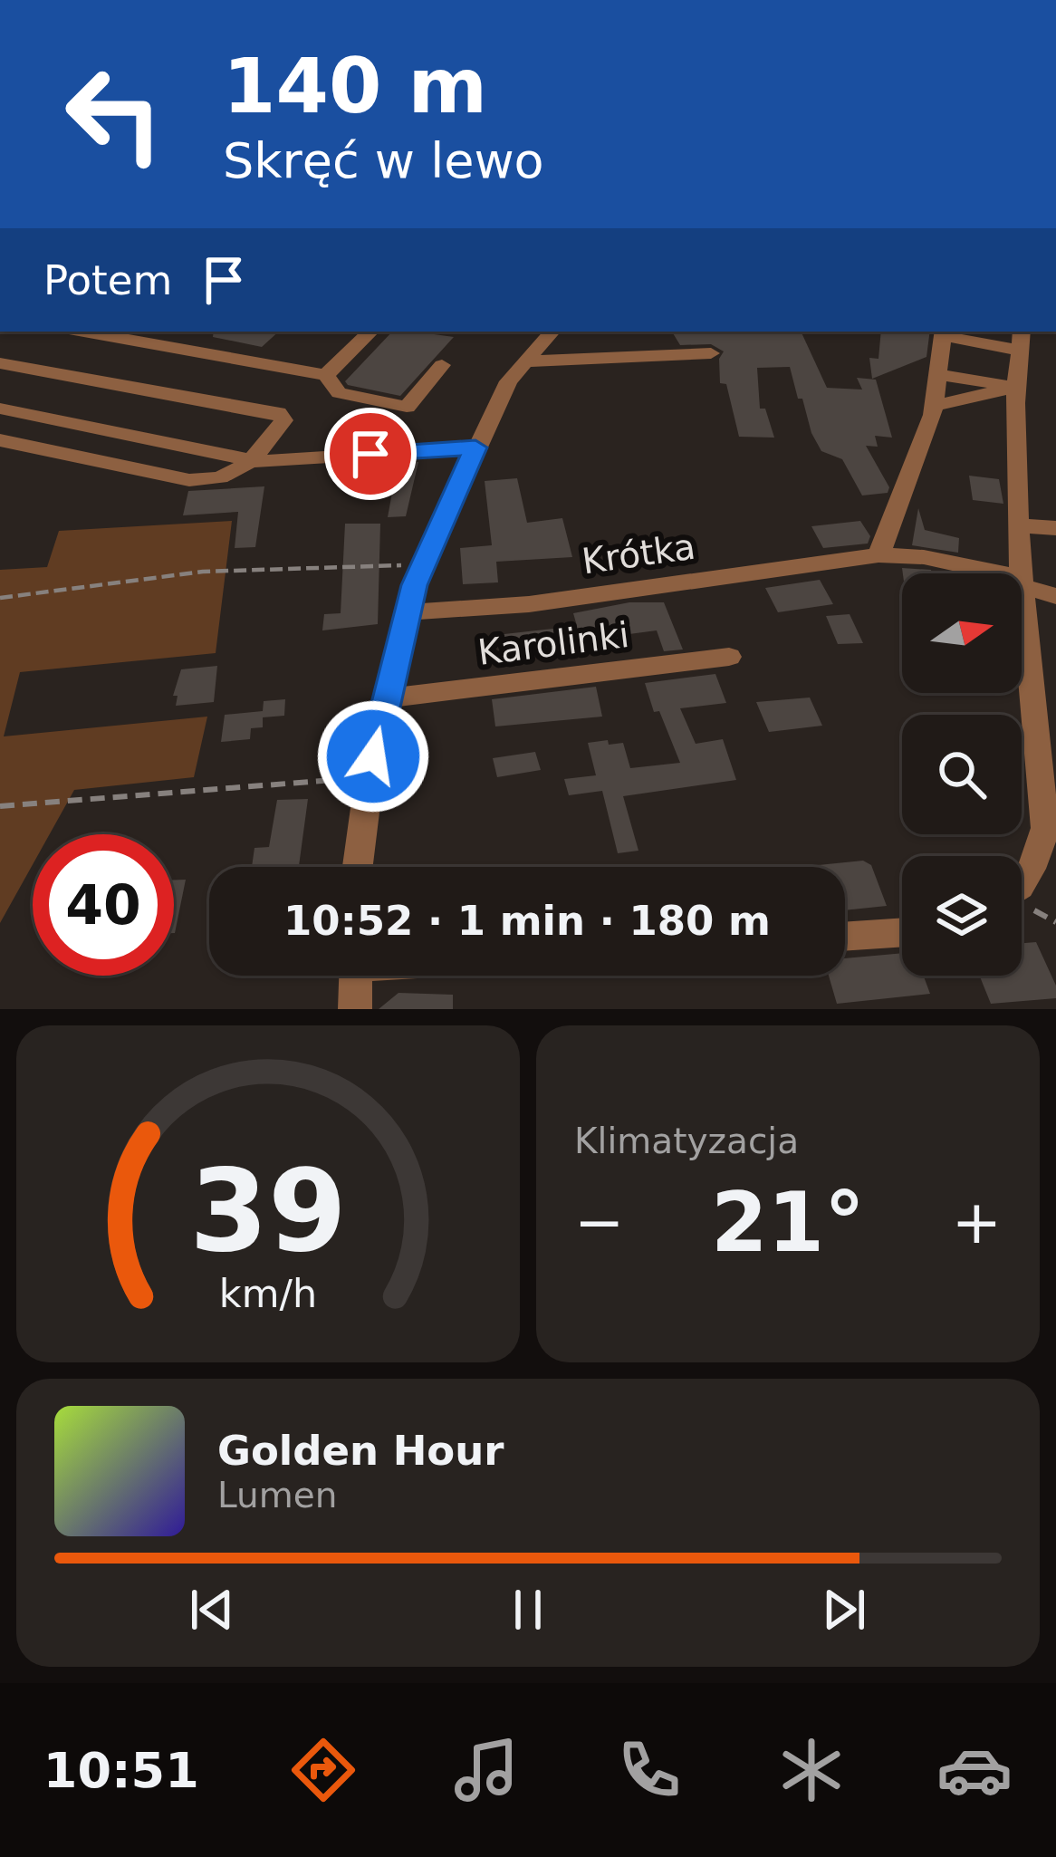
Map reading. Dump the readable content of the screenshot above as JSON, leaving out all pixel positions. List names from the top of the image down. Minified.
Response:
{"streets":{"street":["Krótka","Karolinki"]},"north":"right","page":{"turn":["140 m","Skręć w lewo"],"then":"Potem","limit":"40","trip":"10:52 · 1 min · 180 m","tile":"Klimatyzacja","heat":["−","21°","+"],"song":["Golden Hour","Lumen"],"tabs":"10:51","gauge":["39","km/h"]}}
